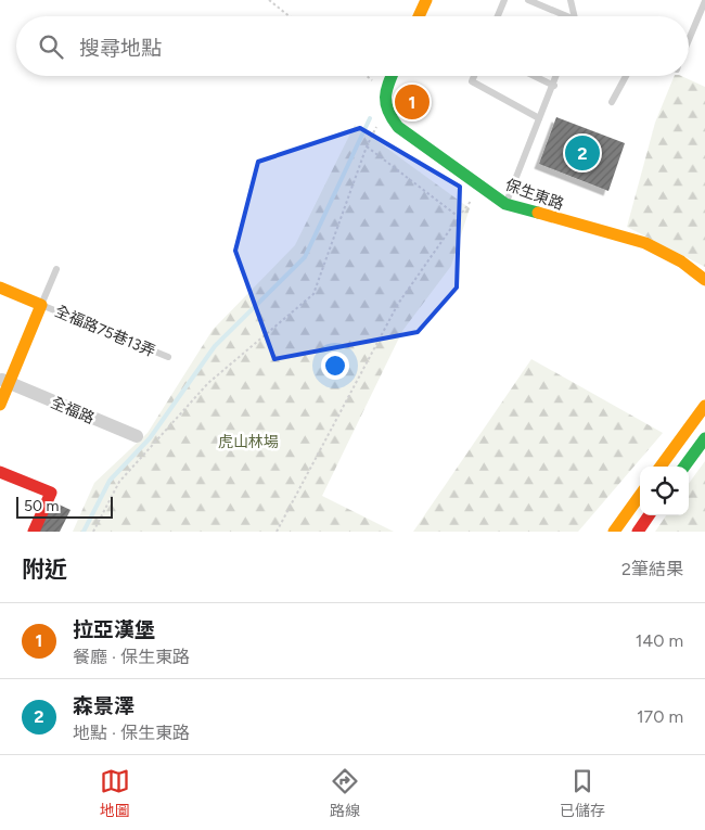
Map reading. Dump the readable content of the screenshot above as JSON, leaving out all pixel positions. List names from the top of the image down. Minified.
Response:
{"streets":{"street":["保生東路","全福路"],"lane":["全福路75巷13弄"]},"parks":["虎山林場"],"scale_bar":"50 m","page":{"search":"搜尋地點","pins":["1","2"],"scale":"50 m","heading":["附近","2筆結果"],"list":[{"mark":"1","name":"拉亞漢堡","note":"餐廳 · 保生東路","value":"140 m"},{"mark":"2","name":"森景澤","note":"地點 · 保生東路","value":"170 m"}],"nav":["地圖","路線","已儲存"]}}
